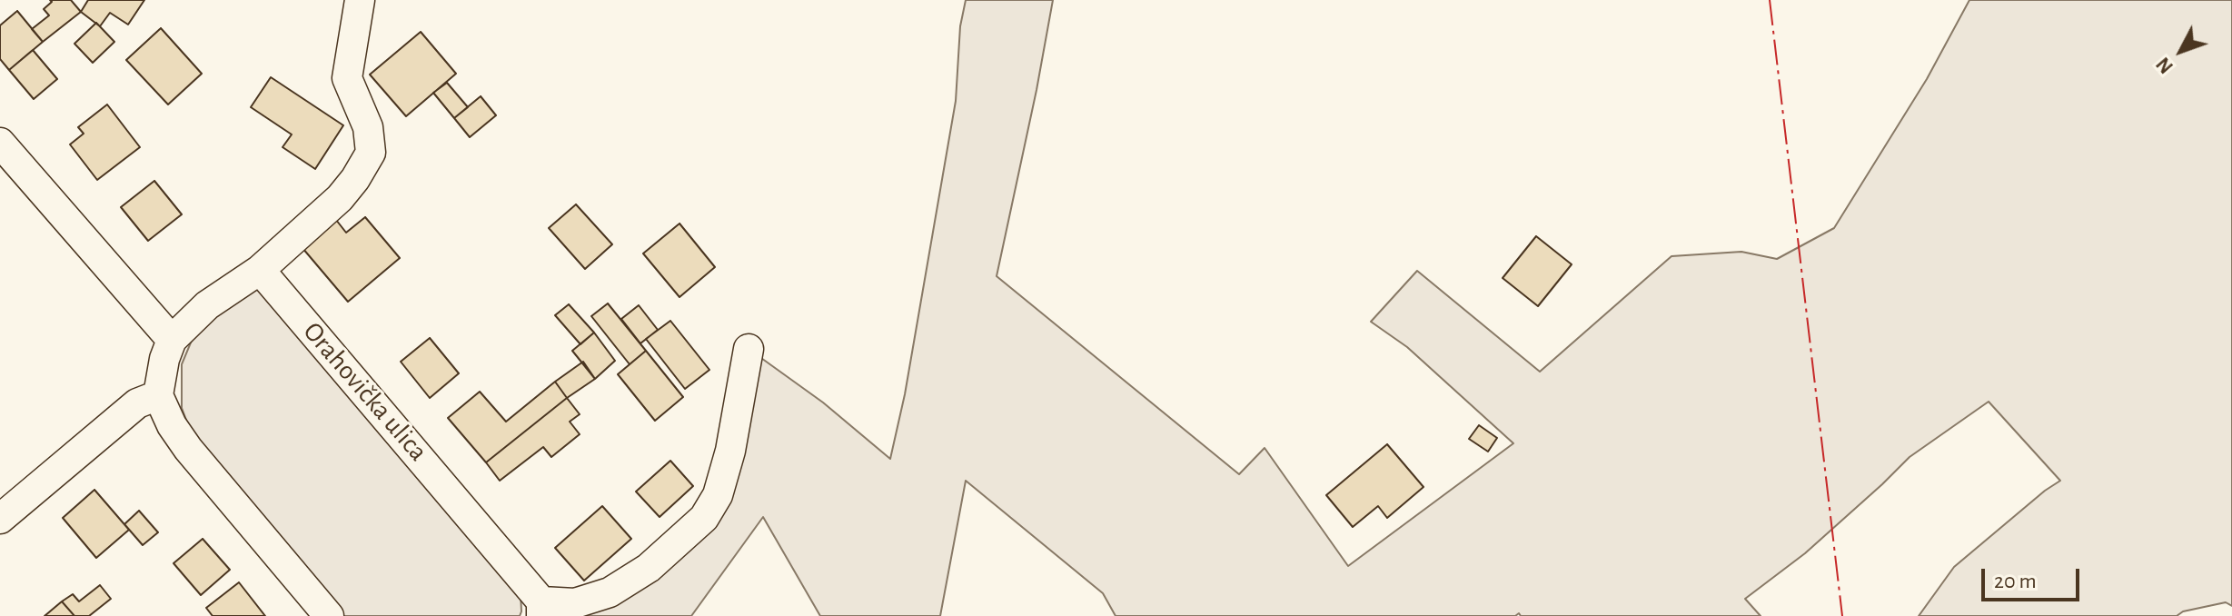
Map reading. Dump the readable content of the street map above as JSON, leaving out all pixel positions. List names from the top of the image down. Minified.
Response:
{"streets":{"street":["Orahovička ulica"]},"scale_bar":"20 m","north":"bottom left"}
